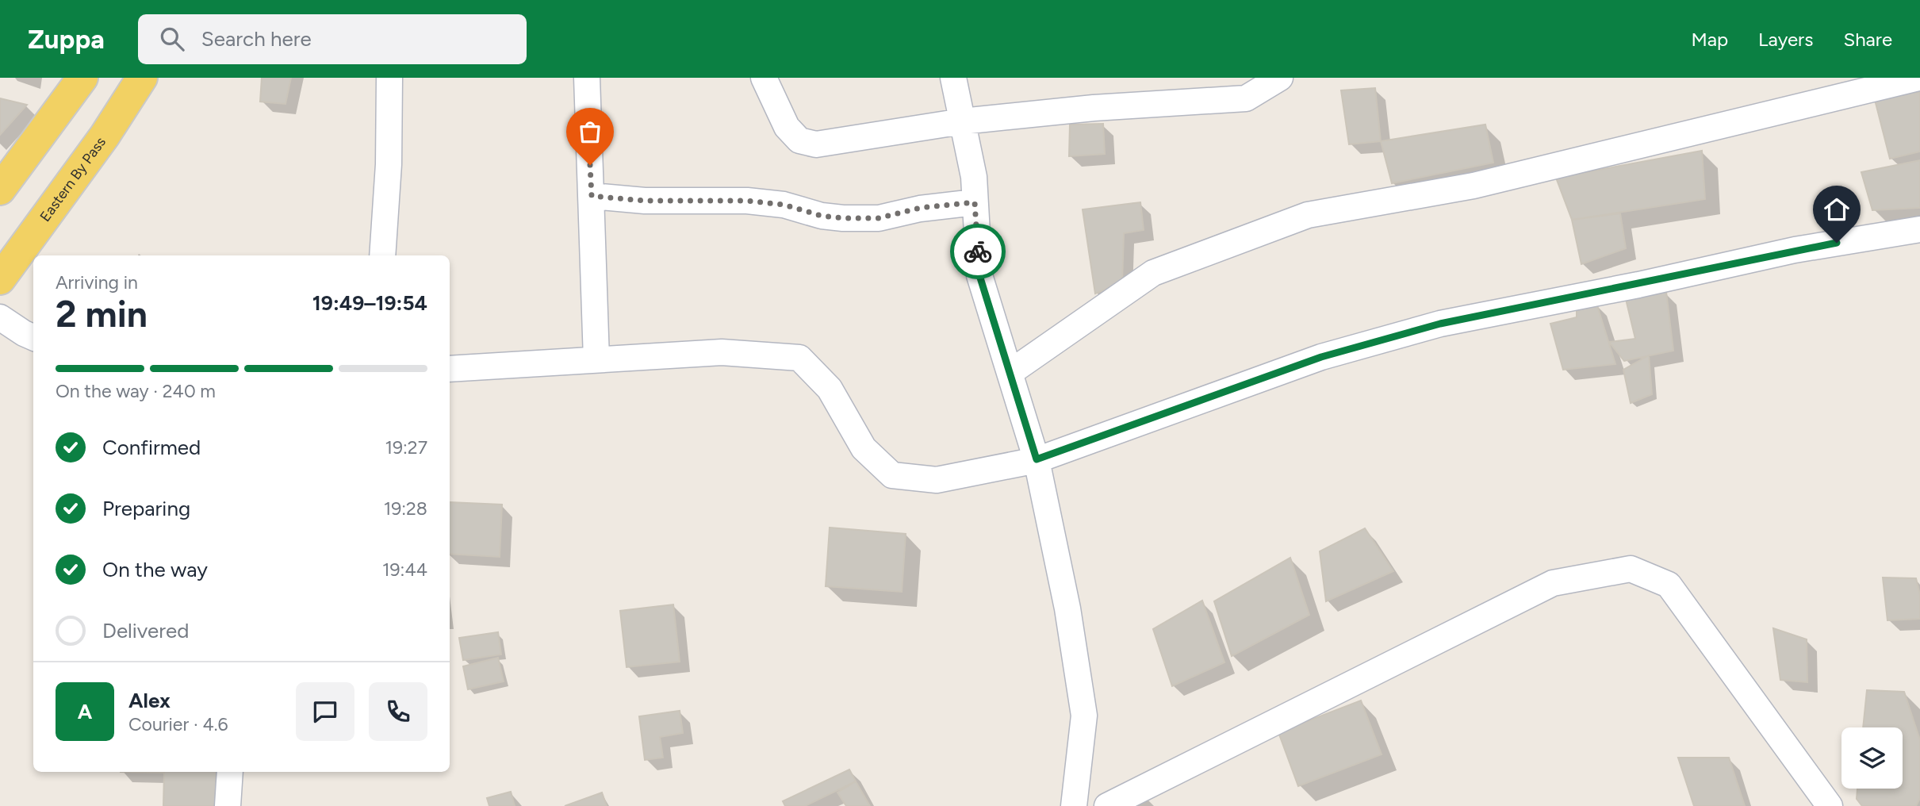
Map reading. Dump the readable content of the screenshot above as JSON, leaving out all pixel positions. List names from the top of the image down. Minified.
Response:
{"streets":{"main road":["Eastern By Pass"]},"page":{"header":"Zuppa","search":"Search here","nav":["Map","Layers","Share"],"heading":["2 min","Arriving in","19:49–19:54"],"panel":["Alex","Courier · 4.6"],"bar":"On the way · 240 m","list":[["Confirmed","19:27"],["Preparing","19:28"],["On the way","19:44"],"Delivered"],"round":"A"}}
